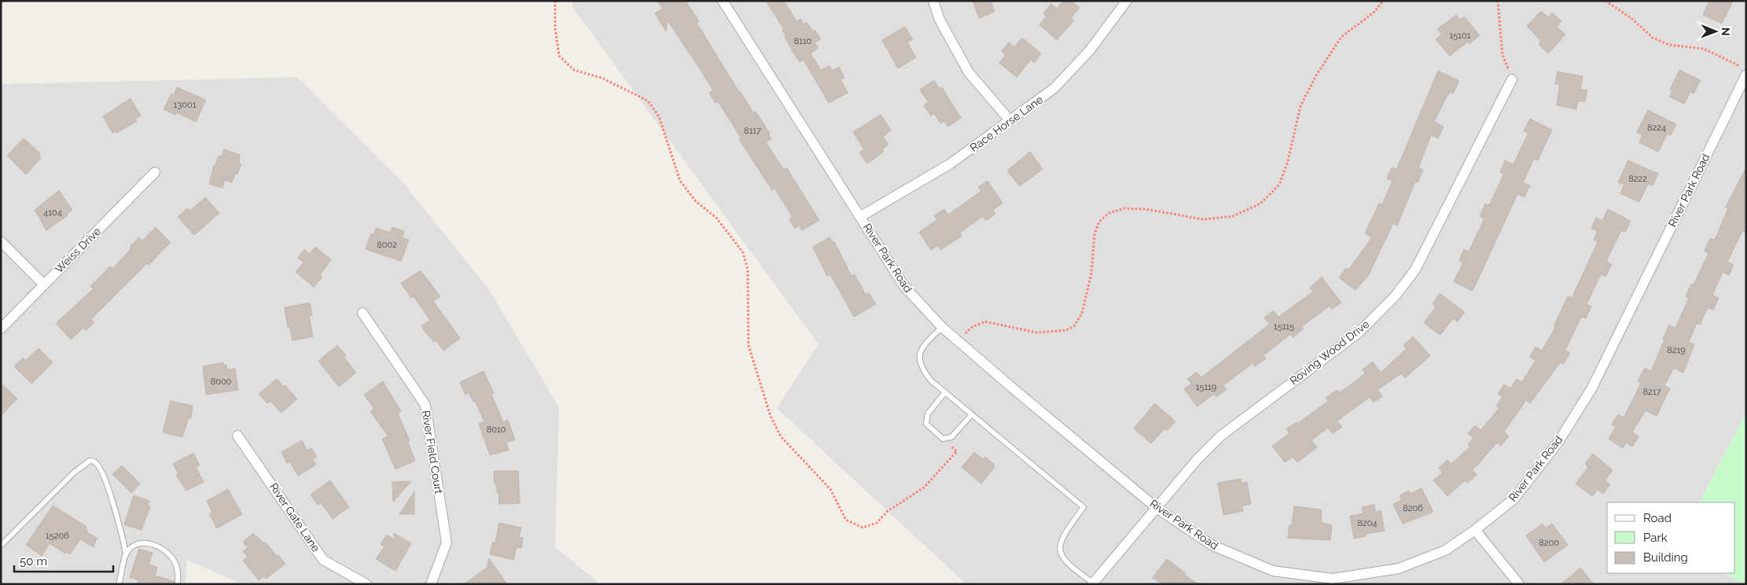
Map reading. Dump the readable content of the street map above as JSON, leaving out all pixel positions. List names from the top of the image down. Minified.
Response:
{"streets":{"street":["Race Horse Lane","River Park Road","Weiss Drive","Roving Wood Drive","River Field Court","River Gate Lane"]},"crossings":[["Race Horse Lane","River Park Road"],["River Park Road","Roving Wood Drive"]],"house_numbers":["15101","8110","13001","8224","8117","8222","4104","8002","15115","8219","8000","15119","8217","8010","8206","8204","15206","8200"],"legend":["Road","Park","Building"],"scale_bar":"50 m","north":"right"}
